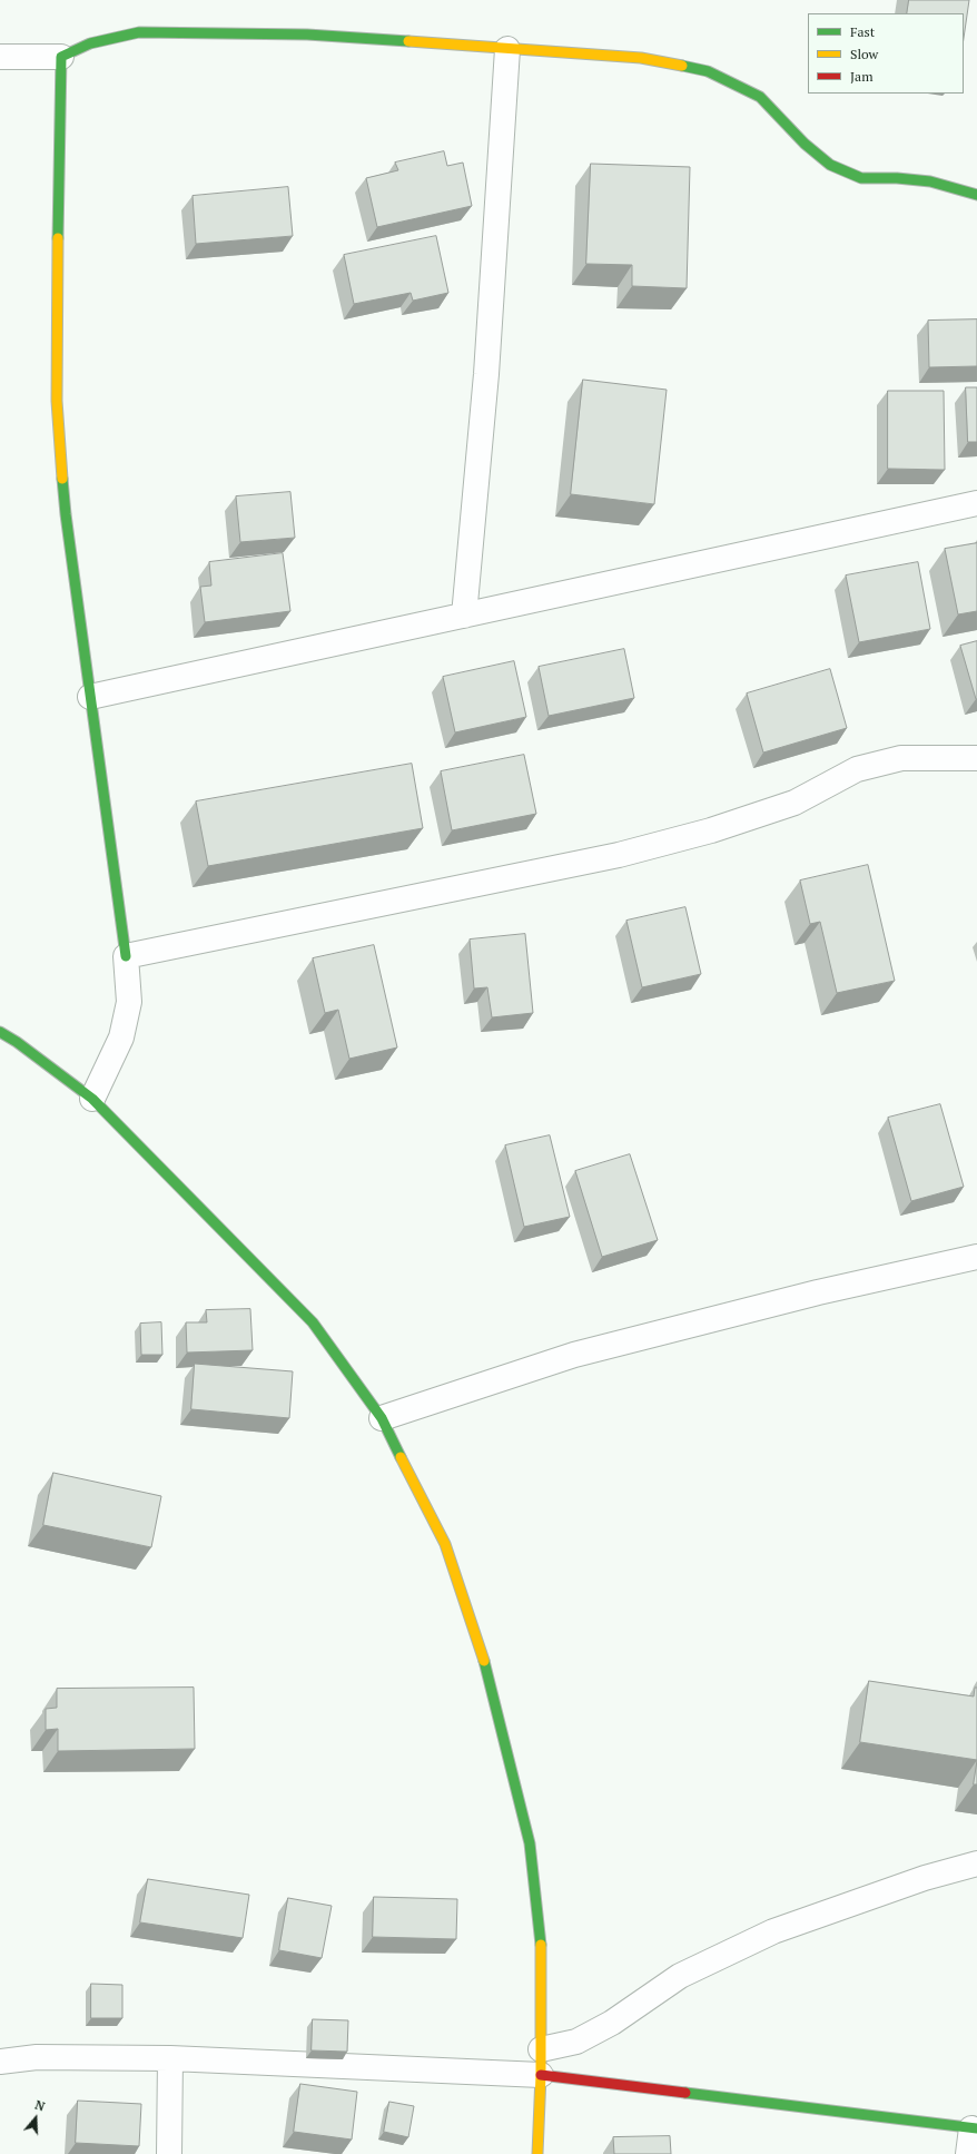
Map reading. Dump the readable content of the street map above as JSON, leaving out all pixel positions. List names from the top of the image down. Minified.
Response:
{"legend":["Fast","Slow","Jam"],"north":"top"}
